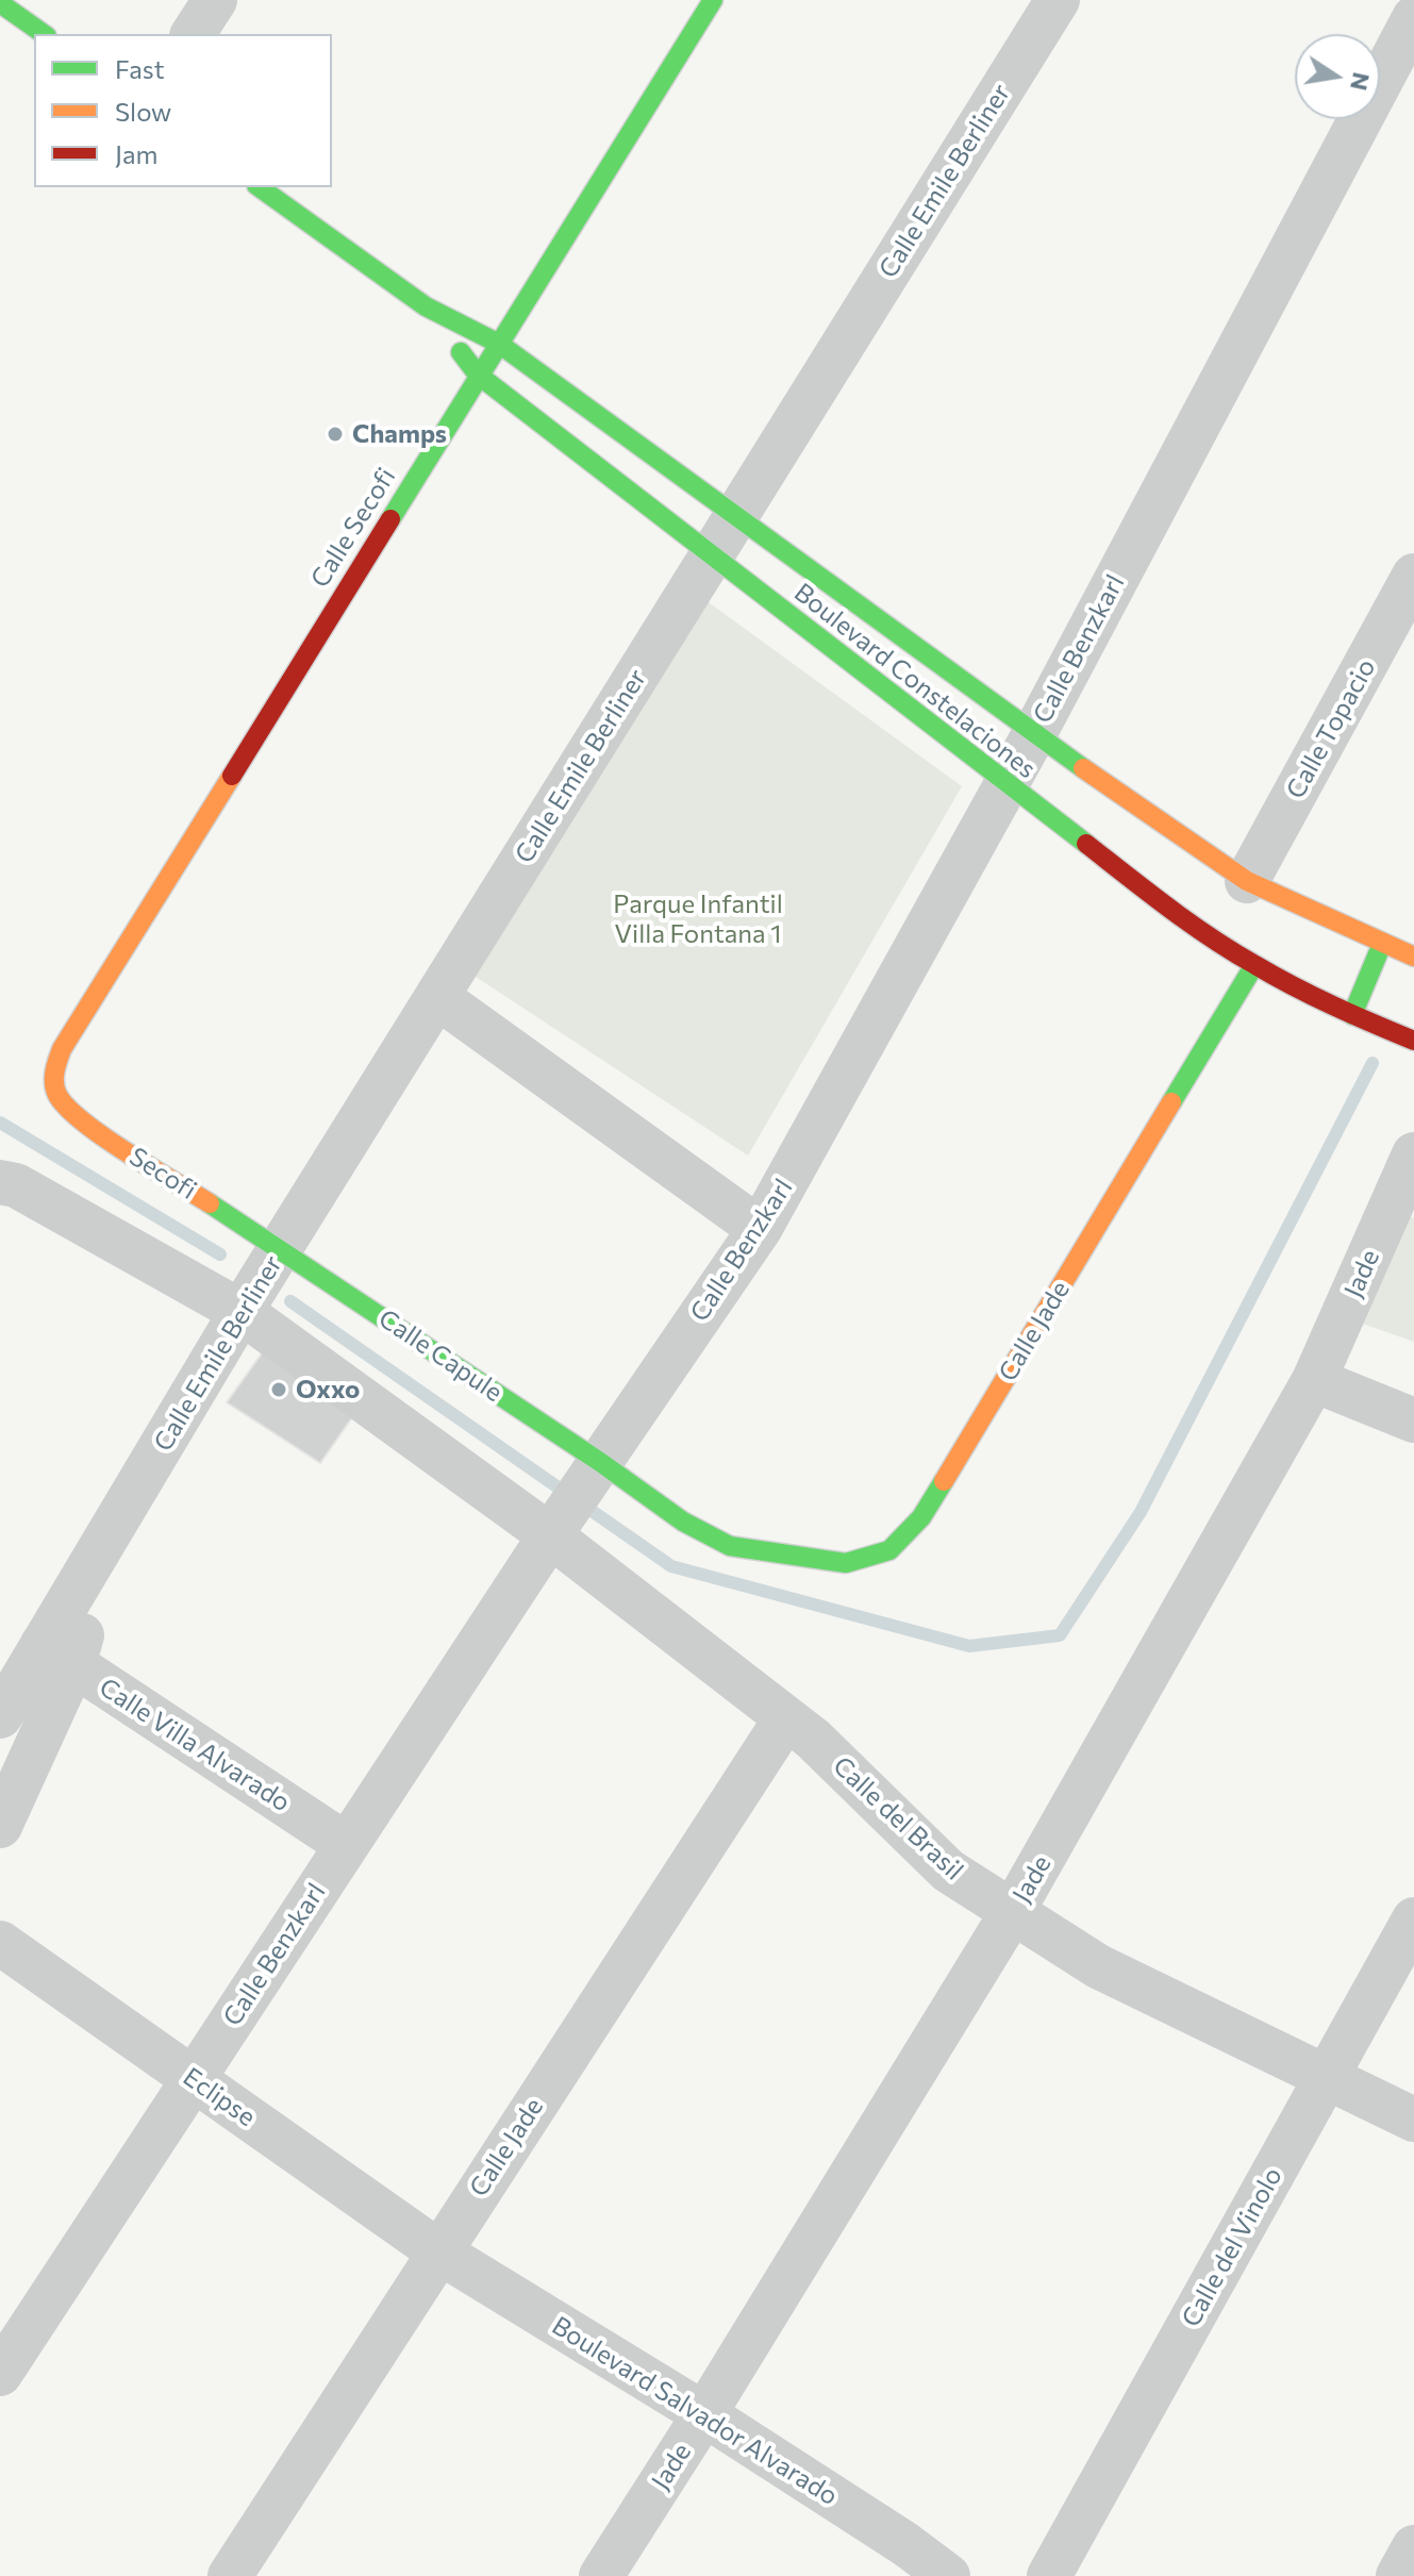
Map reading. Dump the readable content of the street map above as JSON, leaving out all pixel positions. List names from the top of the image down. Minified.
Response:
{"streets":{"street":["Calle Emile Berliner","Calle Secofi","Calle Benzkarl","Boulevard Constelaciones","Calle Topacio","Secofi","Jade","Calle Jade","Calle Capule","Calle Villa Alvarado","Calle del Brasil","Eclipse","Calle del Vinolo","Boulevard Salvador Alvarado"]},"crossings":[["Calle Emile Berliner","Boulevard Constelaciones"],["Calle Emile Berliner","Secofi"],["Calle Emile Berliner","Calle Capule"],["Calle Emile Berliner","Calle Villa Alvarado"],["Calle Secofi","Boulevard Constelaciones"],["Calle Secofi","Secofi"],["Calle Benzkarl","Boulevard Constelaciones"],["Calle Benzkarl","Calle Jade"],["Calle Benzkarl","Calle Capule"],["Calle Benzkarl","Calle Villa Alvarado"],["Calle Benzkarl","Calle del Brasil"],["Calle Benzkarl","Eclipse"],["Boulevard Constelaciones","Calle Topacio"],["Boulevard Constelaciones","Calle Jade"],["Secofi","Calle Capule"],["Jade","Calle del Brasil"],["Jade","Boulevard Salvador Alvarado"],["Calle Jade","Calle Capule"],["Calle Jade","Calle del Brasil"],["Calle Jade","Eclipse"],["Calle Jade","Boulevard Salvador Alvarado"],["Calle Capule","Calle del Brasil"],["Calle del Brasil","Calle del Vinolo"],["Eclipse","Boulevard Salvador Alvarado"]],"parks":["Parque Infantil Villa Fontana 1"],"places":["Champs","Oxxo"],"legend":["Fast","Slow","Jam"],"north":"right"}
